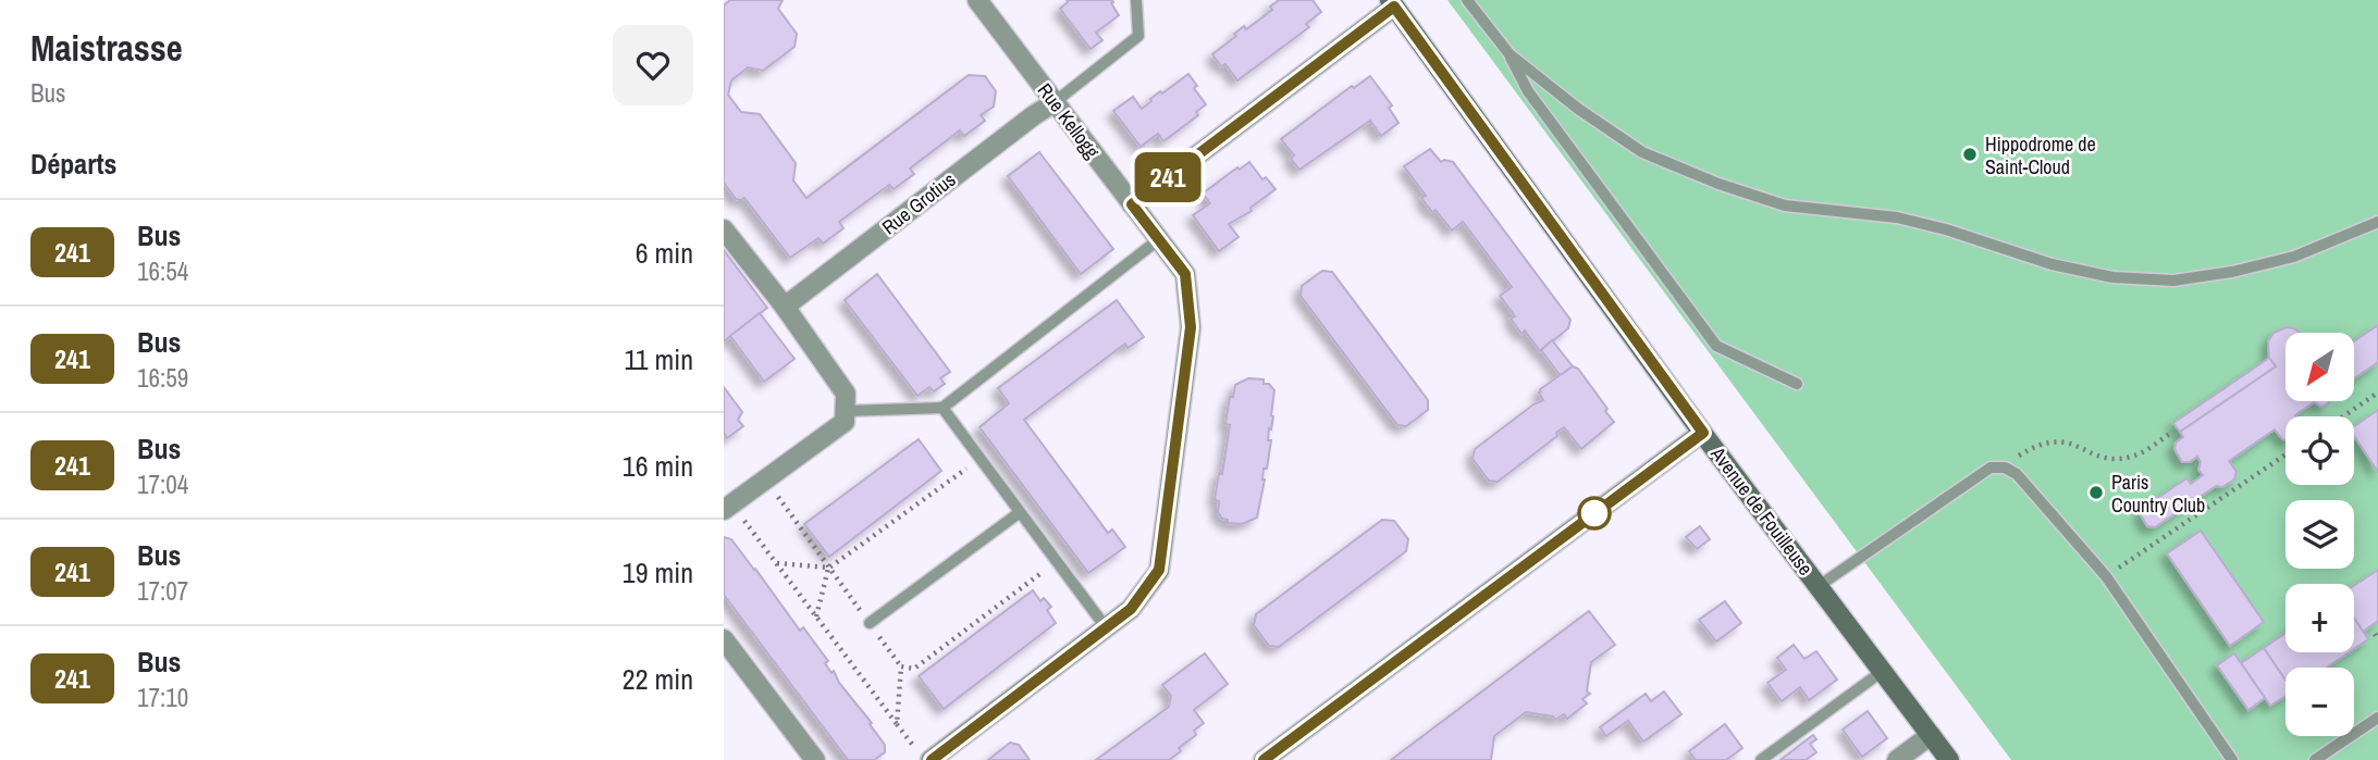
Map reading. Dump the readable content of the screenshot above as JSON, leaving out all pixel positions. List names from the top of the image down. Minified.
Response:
{"streets":{"street":["Rue Kellogg","Rue Grotius","Avenue de Fouilleuse"]},"crossings":[["Rue Kellogg","Rue Grotius"]],"places":["Hippodrome de Saint-Cloud","Paris Country Club"],"lines":["bus line 241"],"north":"bottom left","page":{"heading":[["Maistrasse","Bus"],"Départs"],"on_map":"241","list":[{"mark":"241","name":"Bus","note":"16:54","value":"6 min"},{"mark":"241","name":"Bus","note":"16:59","value":"11 min"},{"mark":"241","name":"Bus","note":"17:04","value":"16 min"},{"mark":"241","name":"Bus","note":"17:07","value":"19 min"},{"mark":"241","name":"Bus","note":"17:10","value":"22 min"}],"map_buttons":["+","−"]}}
